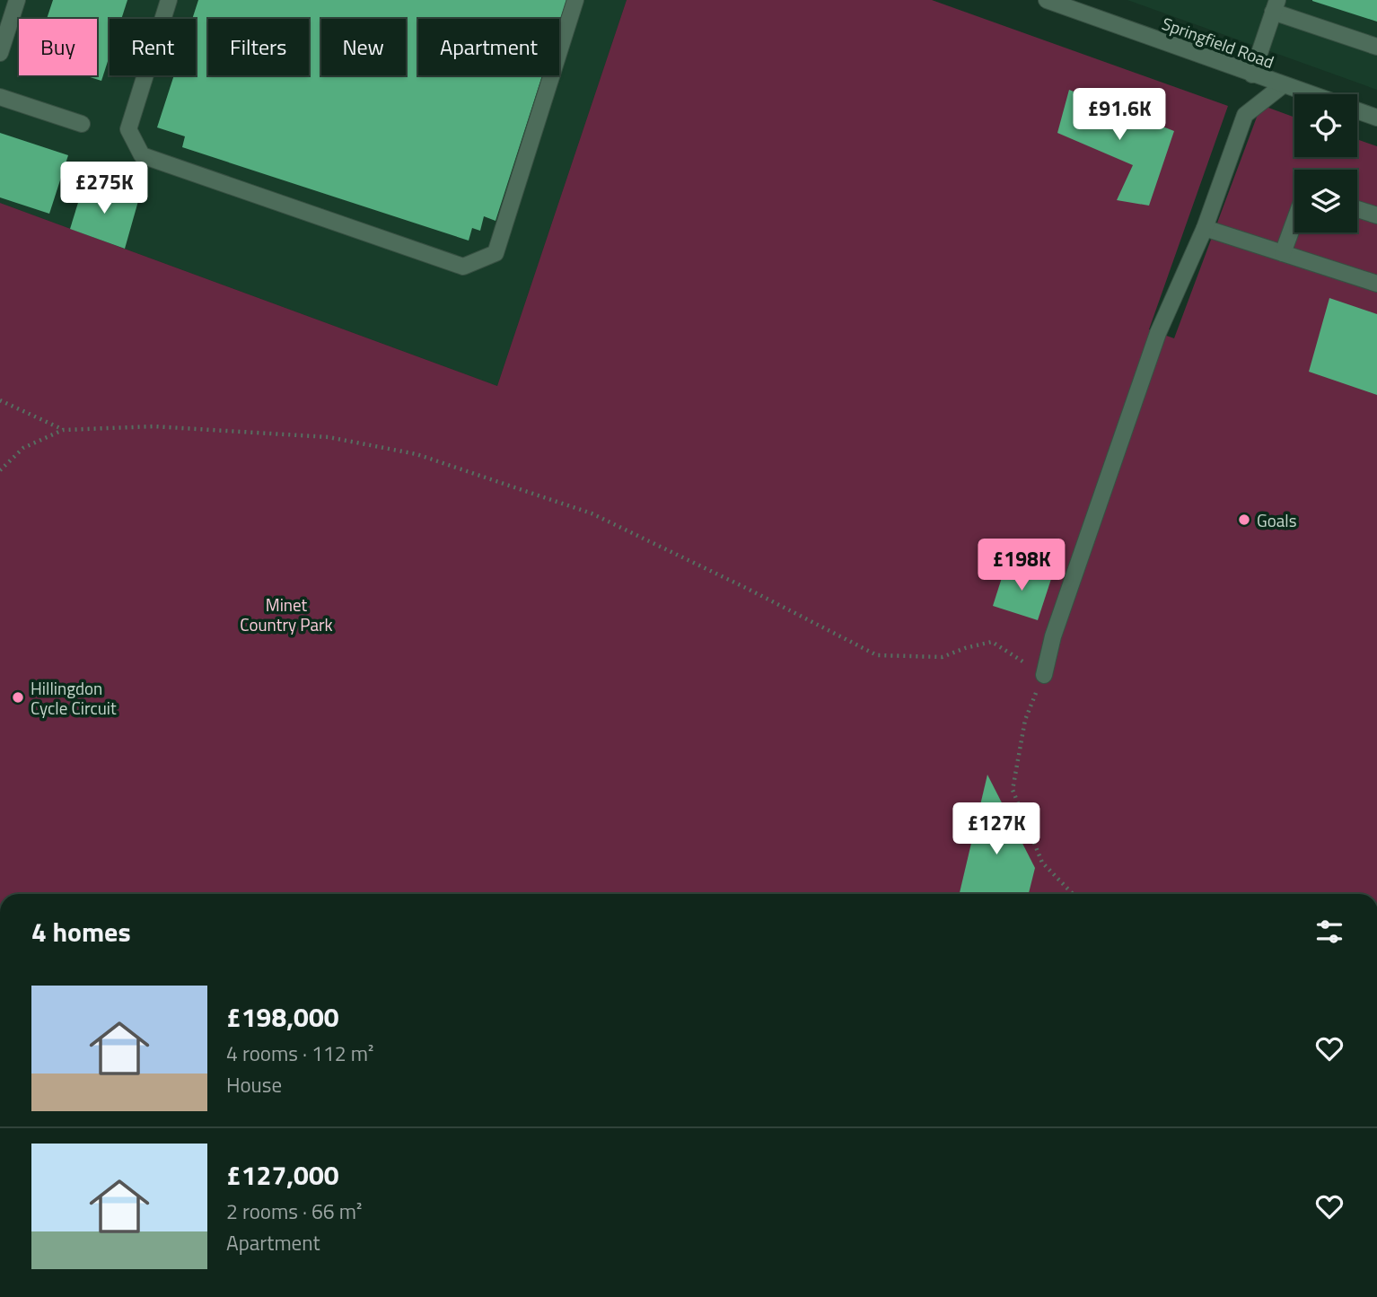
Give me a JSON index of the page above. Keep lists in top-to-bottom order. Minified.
{"streets":{"street":["Springfield Road"]},"parks":["Minet Country Park"],"places":["Goals","Hillingdon Cycle Circuit"],"page":{"chip":["Buy","Rent","Filters","New","Apartment"],"price":["£91.6K","£275K","£198K","£127K"],"heading":"4 homes","list":[{"name":"£198,000","note":"4 rooms · 112 m² · House"},{"name":"£127,000","note":"2 rooms · 66 m² · Apartment"}]}}
